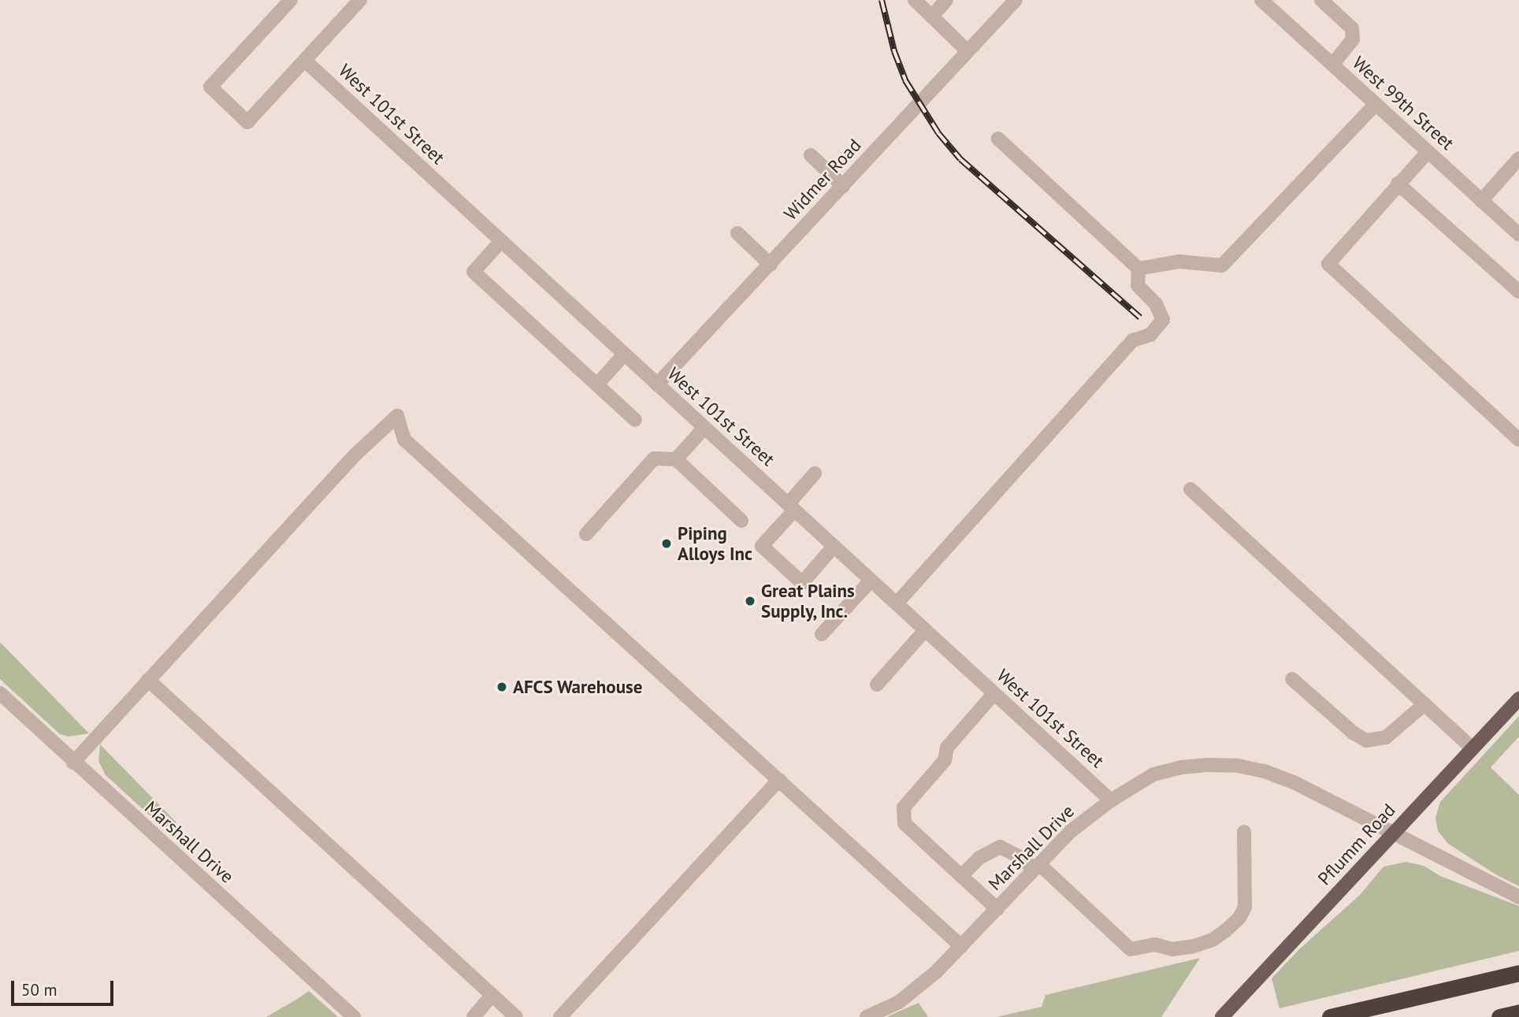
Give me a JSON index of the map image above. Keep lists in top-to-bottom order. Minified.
{"streets":{"main road":["Pflumm Road"],"street":["West 99th Street","West 101st Street","Widmer Road","Marshall Drive"]},"crossings":[["West 101st Street","Widmer Road"],["West 101st Street","Marshall Drive"],["Marshall Drive","Pflumm Road"]],"places":["Piping Alloys Inc","Great Plains Supply, Inc.","AFCS Warehouse"],"scale_bar":"50 m"}
